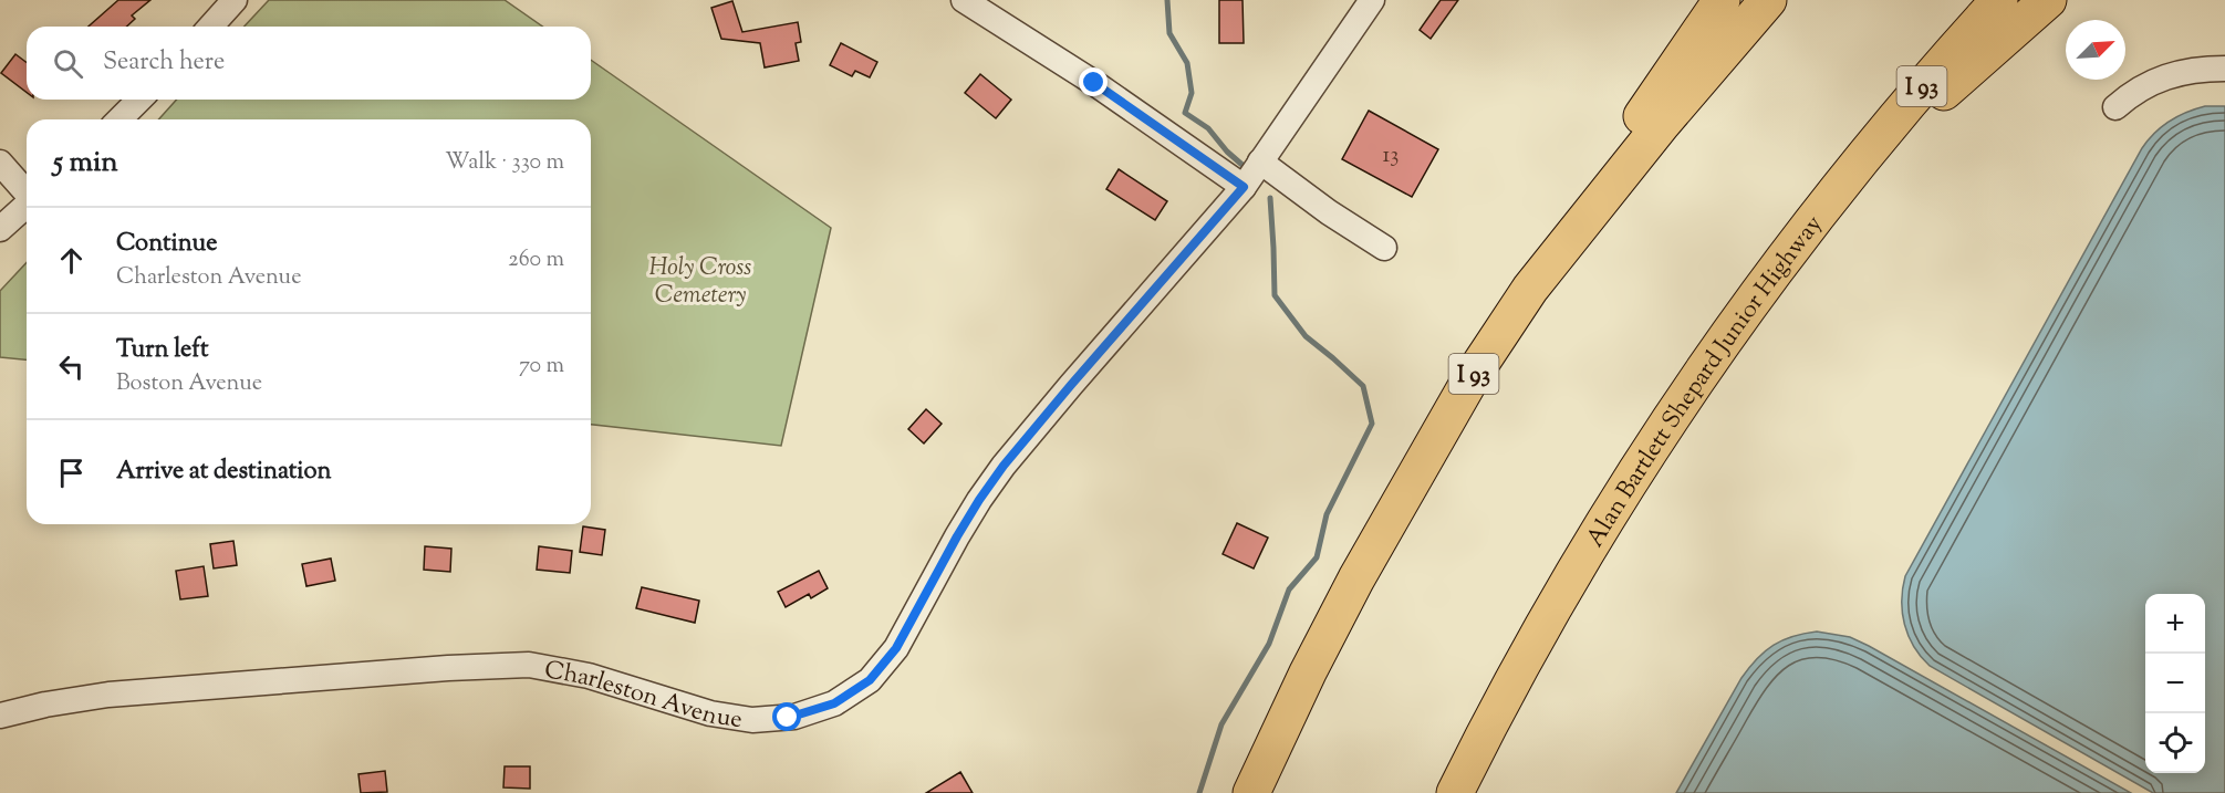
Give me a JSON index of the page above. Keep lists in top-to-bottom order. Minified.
{"streets":{"highway":["I 93","Alan Bartlett Shepard Junior Highway"],"street":["Charleston Avenue"]},"parks":["Holy Cross Cemetery"],"house_numbers":["13"],"north":"top right","page":{"search":"Search here","heading":["5 min","Walk · 330 m"],"list":[["Continue","Charleston Avenue","260 m"],["Turn left","Boston Avenue","70 m"],"Arrive at destination"],"map_buttons":["+","−"]}}
